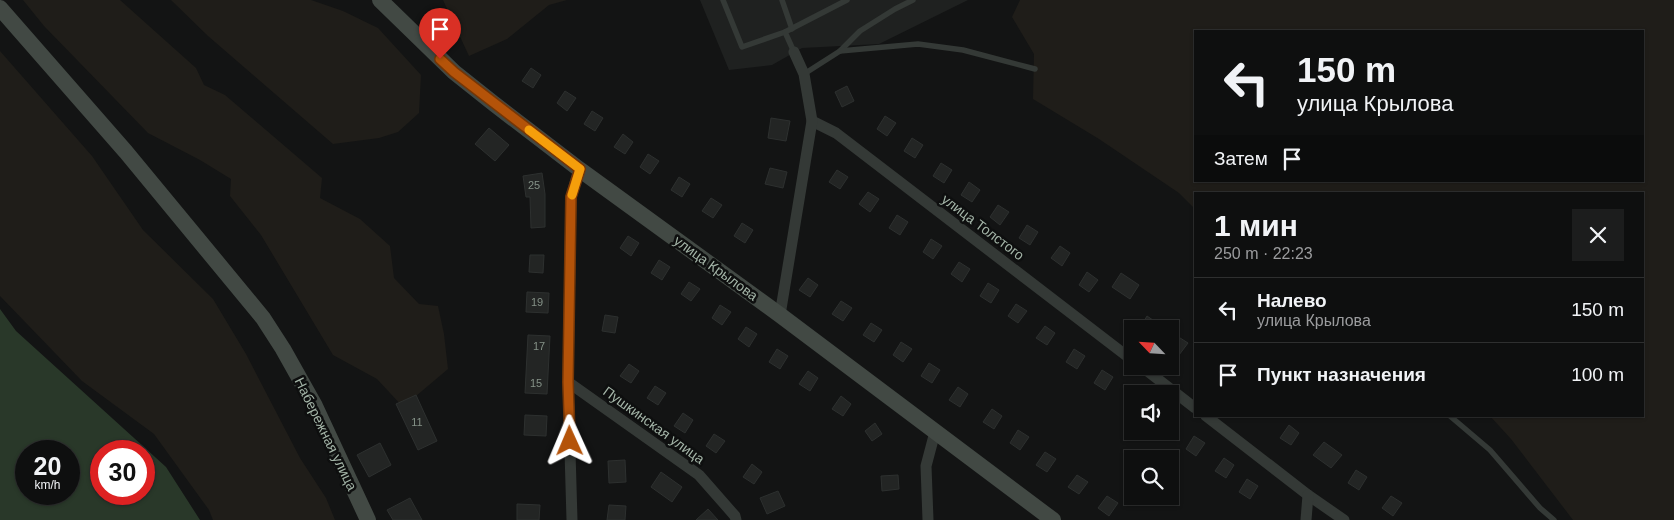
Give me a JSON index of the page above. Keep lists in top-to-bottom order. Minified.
{"streets":{"main road":["улица Крылова","Набережная улица"],"street":["улица Толстого","Пушкинская улица"]},"house_numbers":["25","19","17","15","11"],"north":"top left","page":{"turn":["150 m","улица Крылова"],"then":"Затем","heading":["1 мин","250 m · 22:23"],"list":[{"name":"Налево","note":"улица Крылова","value":"150 m"},{"name":"Пункт назначения","value":"100 m"}],"speed":"20 km/h","limit":"30"}}
